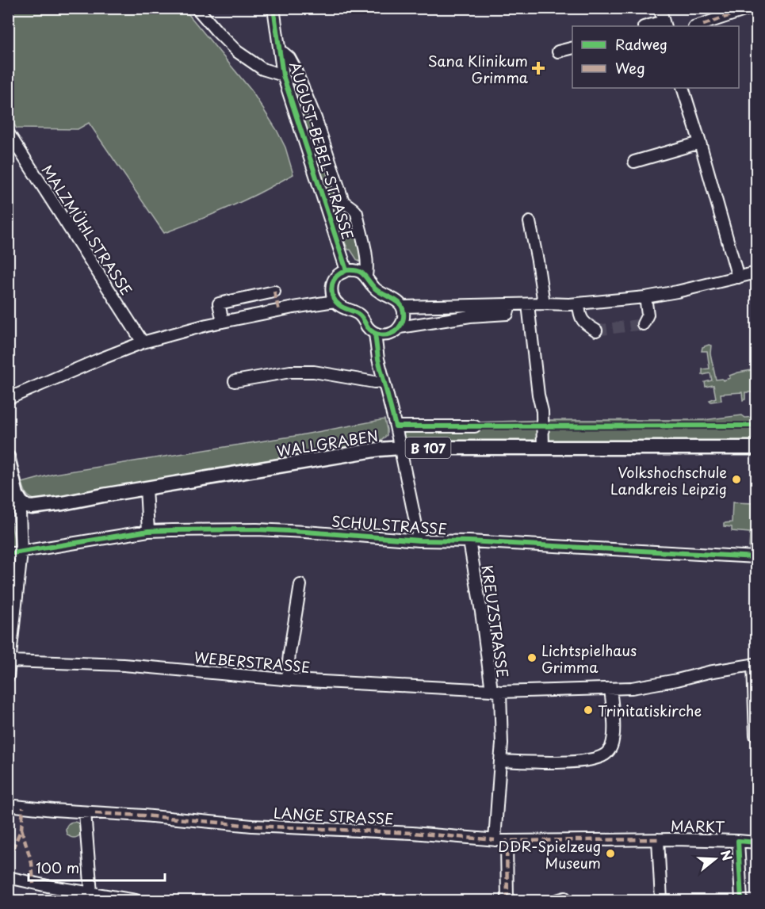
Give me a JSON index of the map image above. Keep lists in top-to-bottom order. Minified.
{"streets":{"main road":["WALLGRABEN","B 107"],"street":["AUGUST-BEBEL-STRASSE","MALZMÜHLSTRASSE","SCHULSTRASSE","KREUZSTRASSE","WEBERSTRASSE","LANGE STRASSE","MARKT"]},"crossings":[["SCHULSTRASSE","KREUZSTRASSE"],["KREUZSTRASSE","WEBERSTRASSE"],["KREUZSTRASSE","LANGE STRASSE"],["LANGE STRASSE","MARKT"]],"places":{"health":["Sana Klinikum Grimma"],"other":["Volkshochschule Landkreis Leipzig","Lichtspielhaus Grimma","Trinitatiskirche","DDR-Spielzeug Museum"]},"legend":["Radweg","Weg"],"scale_bar":"100 m","north":"right"}
